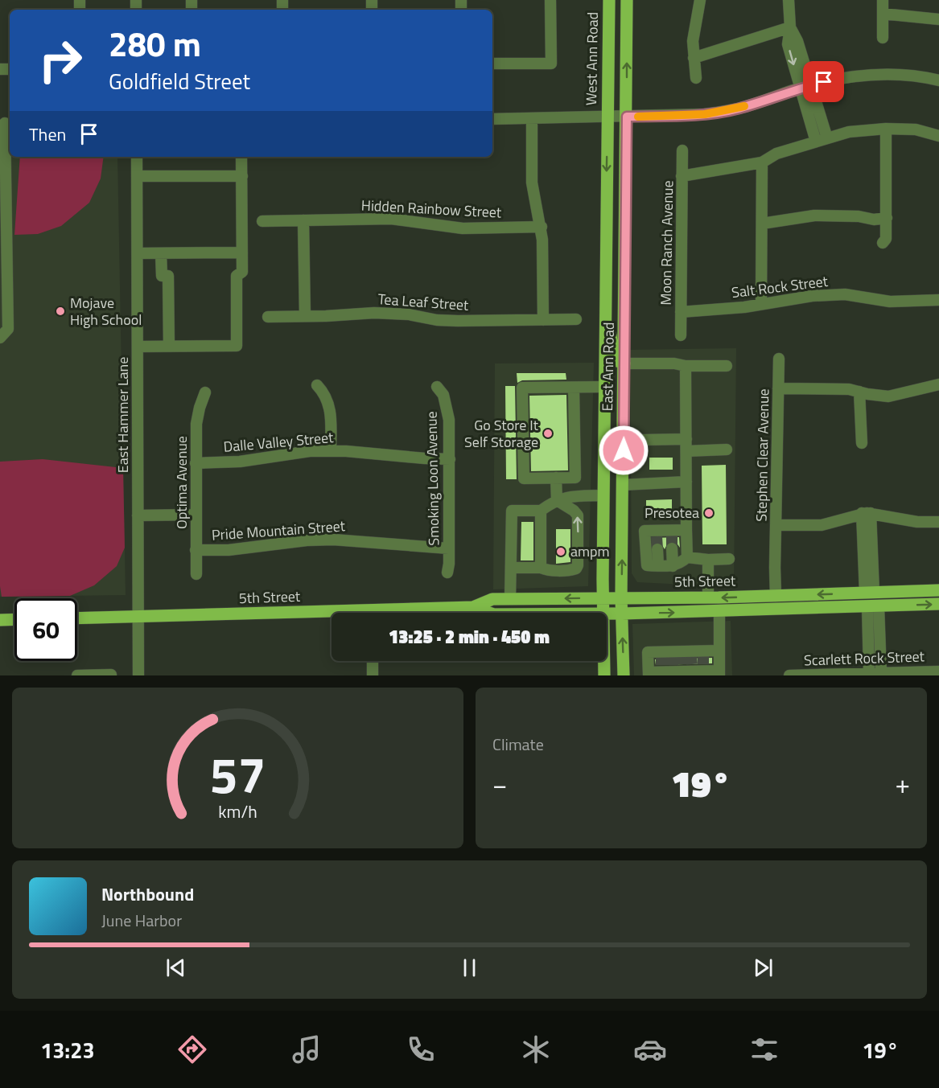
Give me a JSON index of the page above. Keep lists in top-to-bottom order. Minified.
{"streets":{"main road":["West Ann Road","East Ann Road","5th Street"],"street":["Hidden Rainbow Street","Moon Ranch Avenue","Salt Rock Street","Tea Leaf Street","East Hammer Lane","Dalle Valley Street","Stephen Clear Avenue","Smoking Loon Avenue","Optima Avenue","Pride Mountain Street","Scarlett Rock Street"]},"crossings":[["West Ann Road","East Ann Road"],["Moon Ranch Avenue","Salt Rock Street"],["East Ann Road","5th Street"],["East Hammer Lane","5th Street"],["Dalle Valley Street","Smoking Loon Avenue"],["Dalle Valley Street","Optima Avenue"],["Stephen Clear Avenue","5th Street"],["Smoking Loon Avenue","Pride Mountain Street"],["Optima Avenue","Pride Mountain Street"]],"places":["Mojave High School","Go Store It Self Storage","Presotea","ampm"],"page":{"turn":["280 m","Goldfield Street"],"then":"Then","limit":"60","trip":"13:25 · 2 min · 450 m","tile":"Climate","heat":["−","19°","+"],"song":["Northbound","June Harbor"],"tabs":["13:23","19°"],"gauge":["57","km/h"]}}
